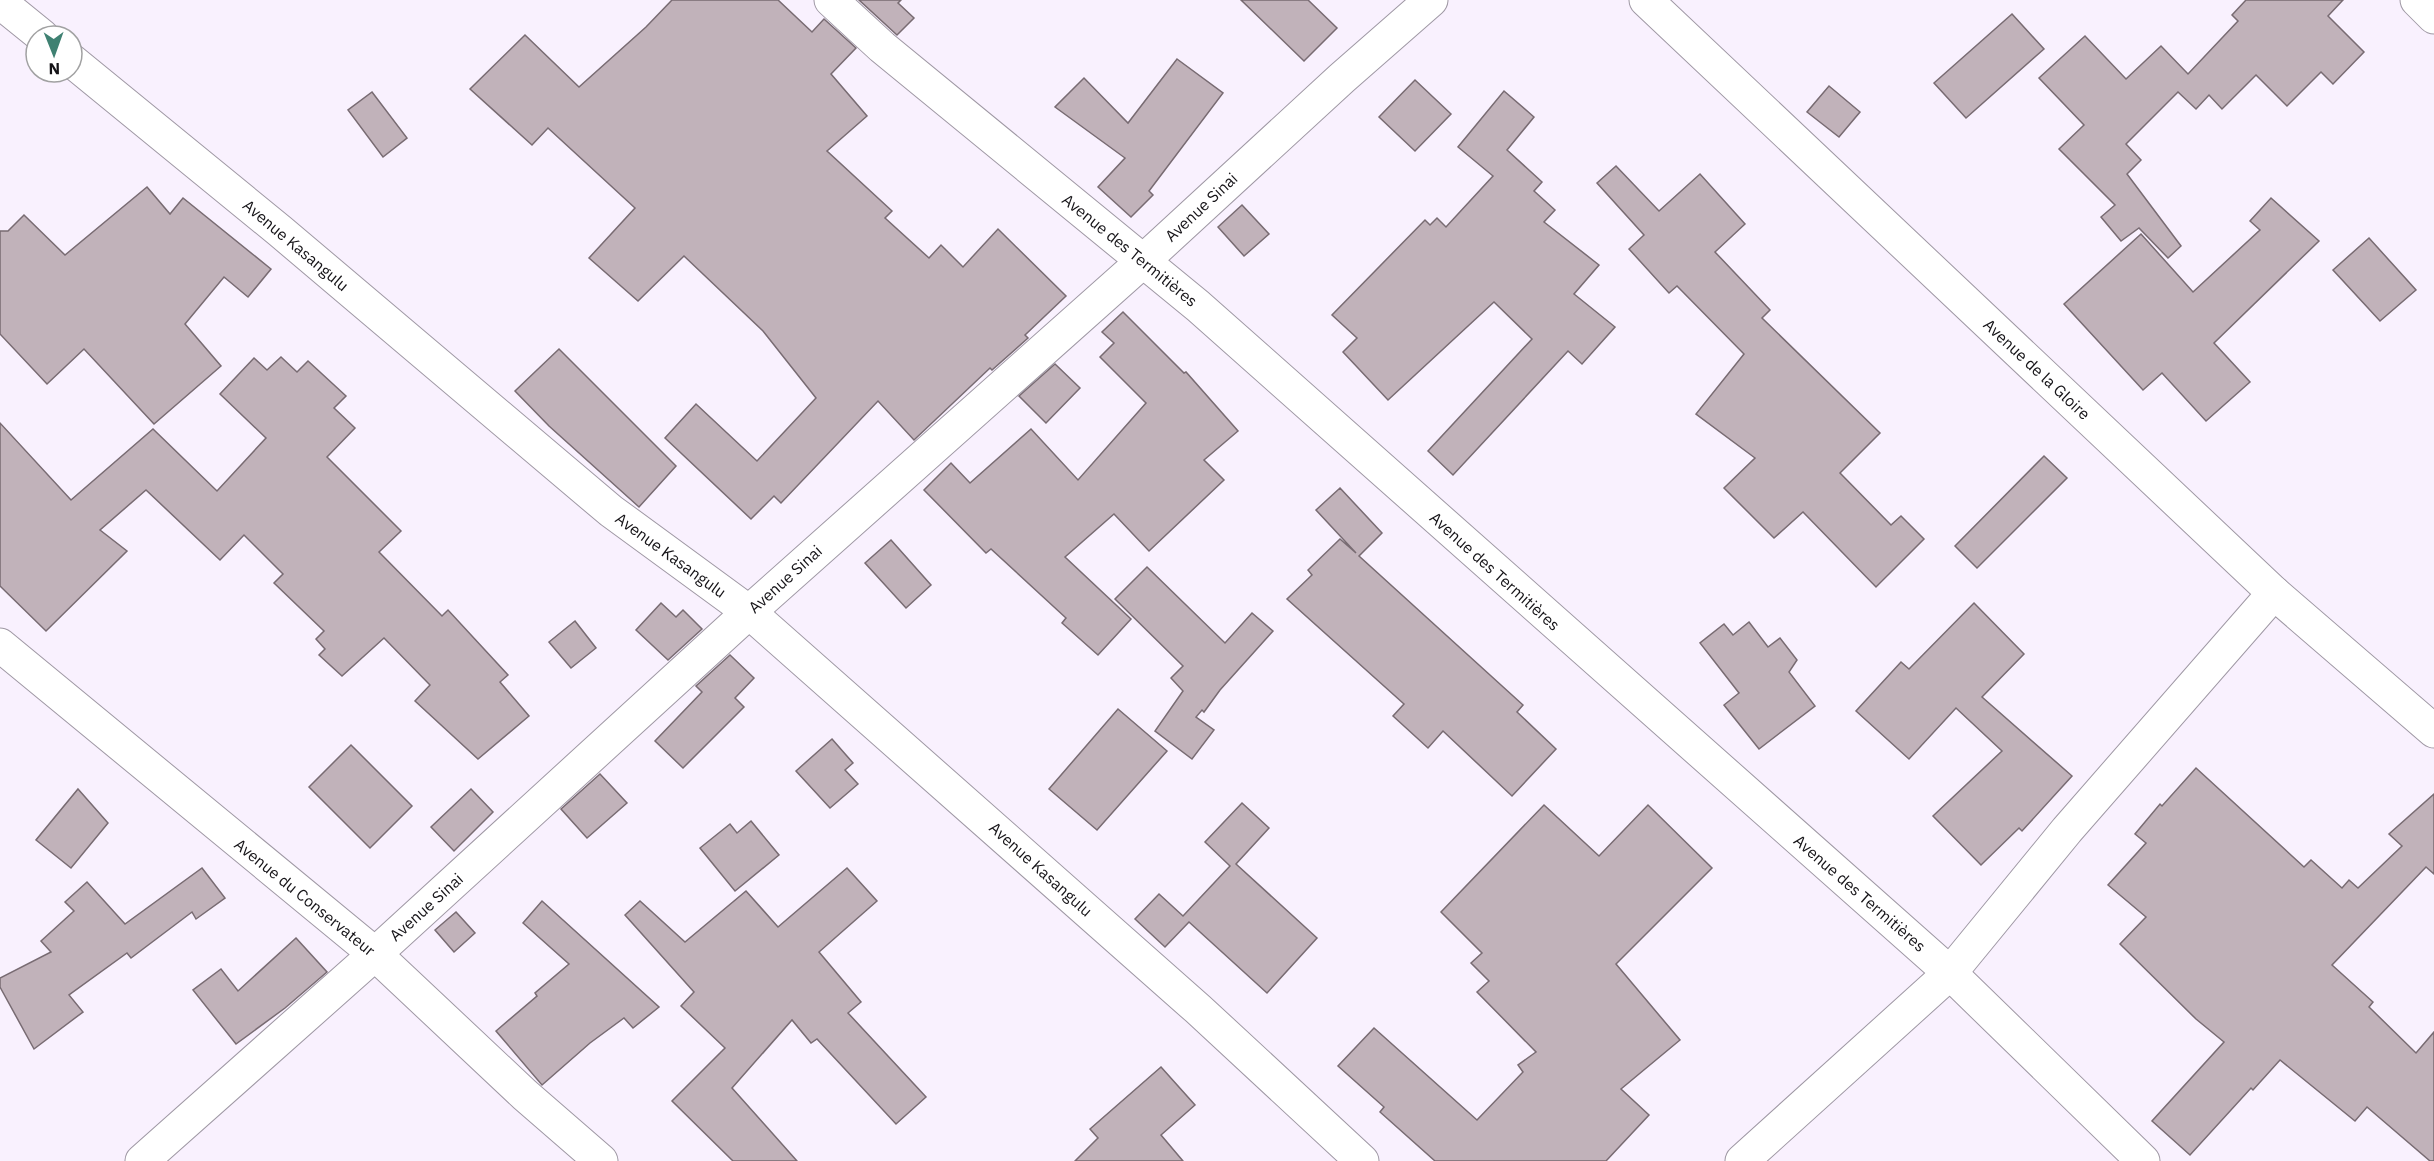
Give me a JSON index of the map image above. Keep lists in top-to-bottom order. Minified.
{"streets":{"street":["Avenue Sinai","Avenue Kasangulu","Avenue des Termitières","Avenue de la Gloire","Avenue du Conservateur"]},"crossings":[["Avenue Sinai","Avenue Kasangulu"],["Avenue Sinai","Avenue des Termitières"],["Avenue Sinai","Avenue du Conservateur"]],"north":"bottom"}
